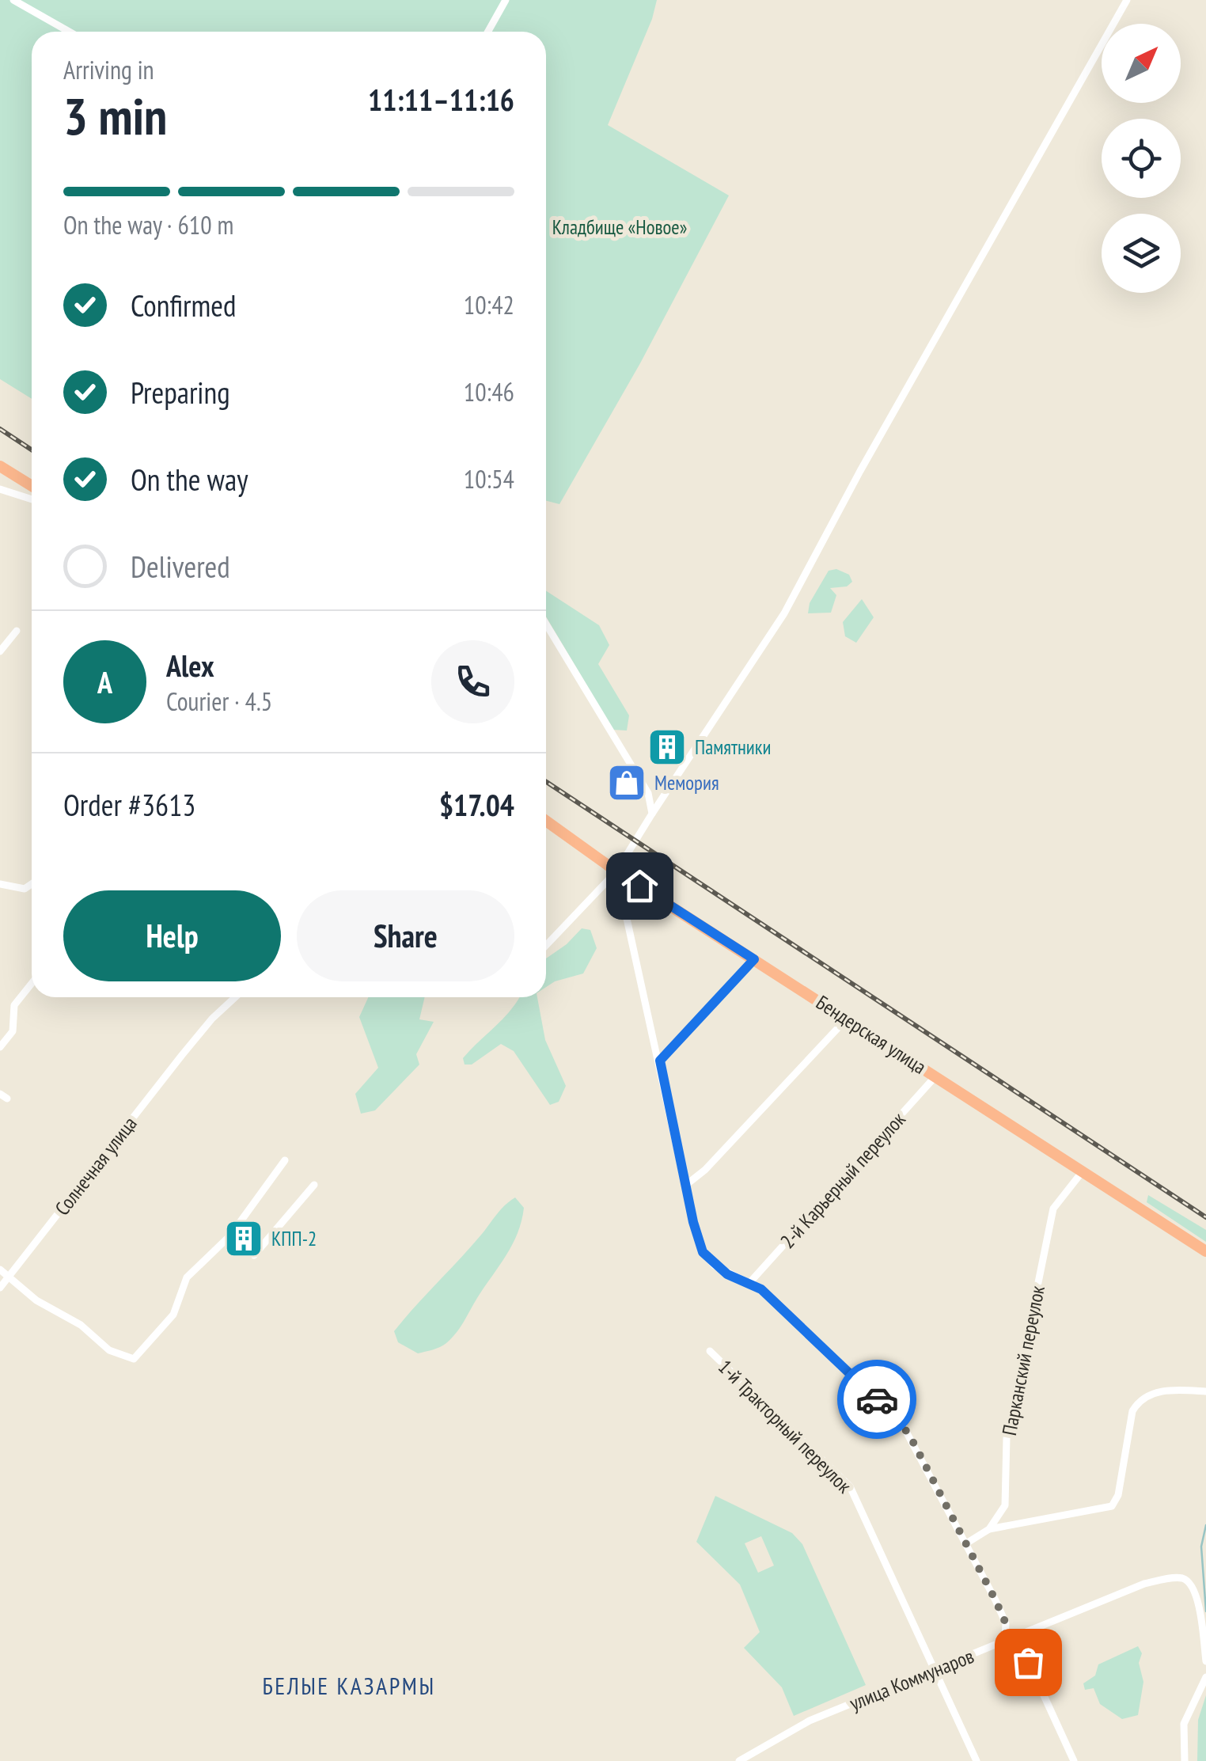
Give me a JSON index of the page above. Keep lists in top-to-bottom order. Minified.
{"streets":{"main road":["Бендерская улица"],"street":["Солнечная улица","2-й Карьерный переулок","Парканский переулок","1-й Тракторный переулок","улица Коммунаров"]},"crossings":[["Бендерская улица","2-й Карьерный переулок"],["Бендерская улица","Парканский переулок"],["1-й Тракторный переулок","улица Коммунаров"]],"districts":["БЕЛЫЕ КАЗАРМЫ"],"parks":["Кладбище «Новое»"],"places":{"building":["Памятники","КПП-2"],"shop":["Мемория"]},"north":"top right","page":{"heading":["3 min","Arriving in","11:11–11:16"],"panel":["Alex","Courier · 4.5","Order #3613","$17.04"],"bar":"On the way · 610 m","list":[["Confirmed","10:42"],["Preparing","10:46"],["On the way","10:54"],"Delivered"],"round":"A","buttons":["Help","Share"]}}
